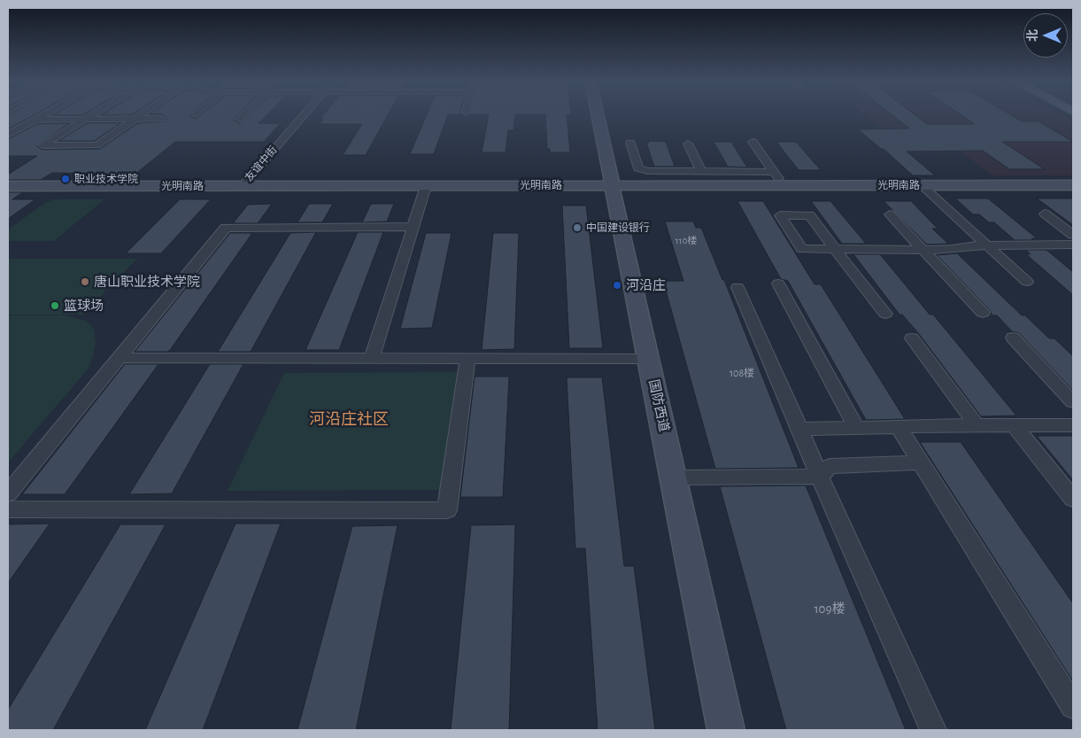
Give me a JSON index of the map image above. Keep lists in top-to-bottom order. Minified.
{"streets":{"main road":["光明南路","国防西道"],"street":["友谊中街"]},"crossings":[["友谊中街","光明南路"],["光明南路","国防西道"]],"districts":["河沿庄社区"],"places":["职业技术学院","中国建设银行","唐山职业技术学院","河沿庄","篮球场"],"house_numbers":["110楼","108楼","109楼"],"north":"left"}
